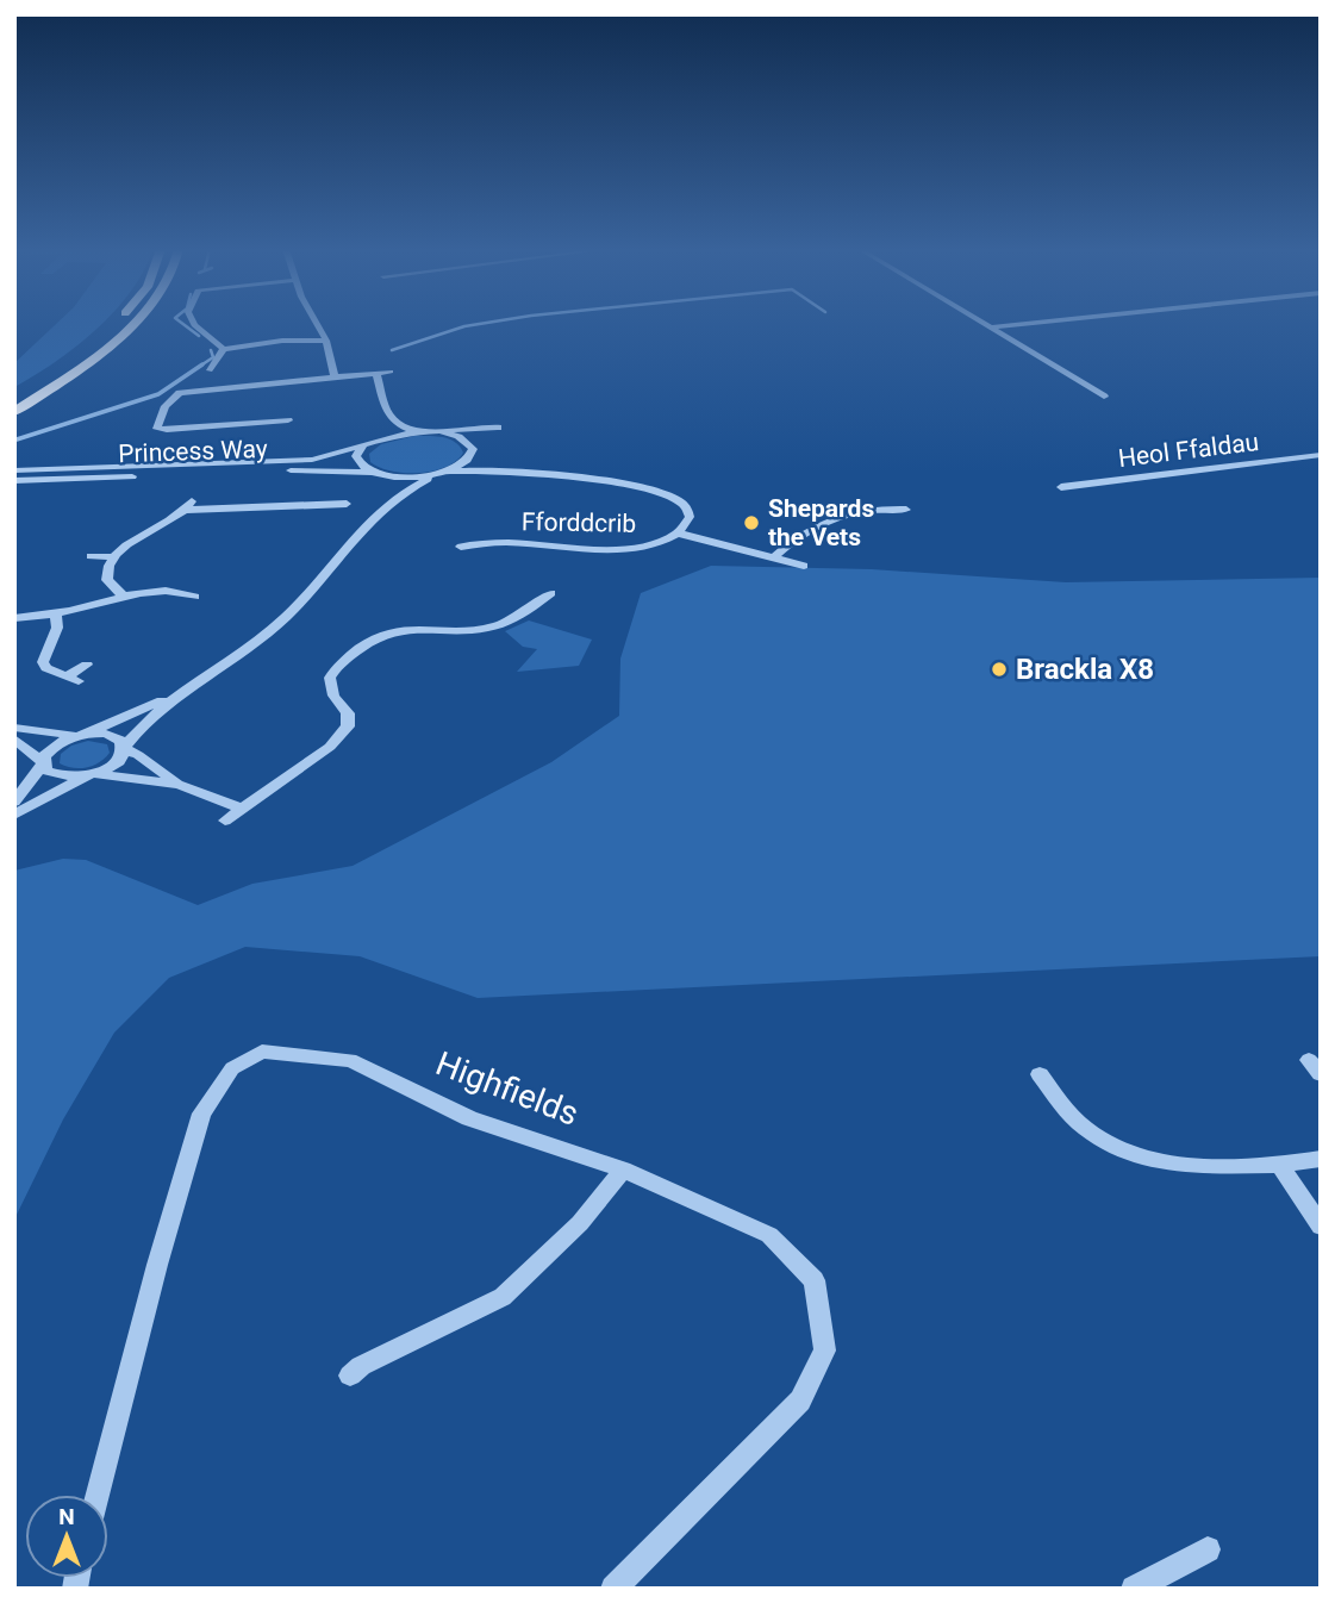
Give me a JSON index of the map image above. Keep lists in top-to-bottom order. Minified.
{"streets":{"street":["Heol Ffaldau","Princess Way","Fforddcrib","Highfields"]},"crossings":[["Princess Way","Fforddcrib"]],"places":["Shepards the Vets","Brackla X8"],"north":"top"}
